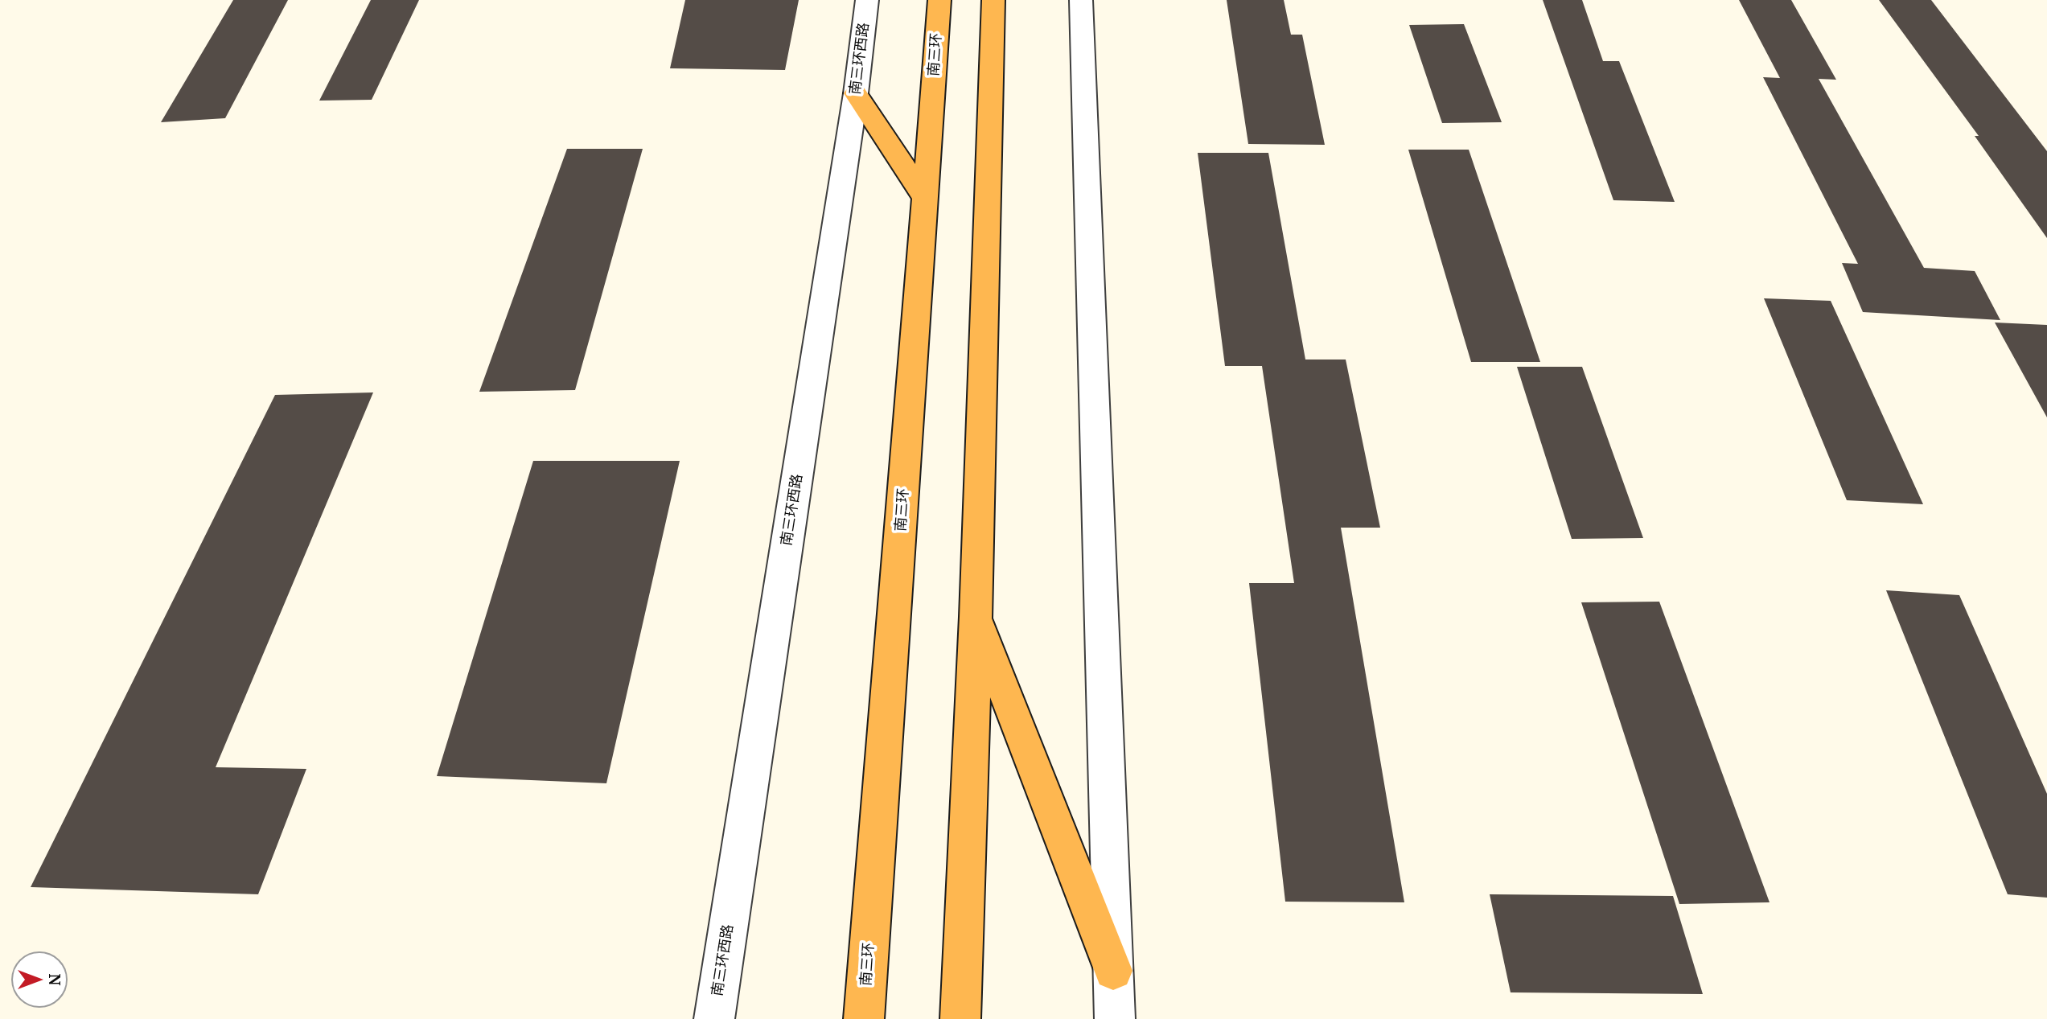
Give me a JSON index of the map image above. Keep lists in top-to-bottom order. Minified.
{"streets":{"highway":["南三环"],"street":["南三环西路"]},"north":"right"}
